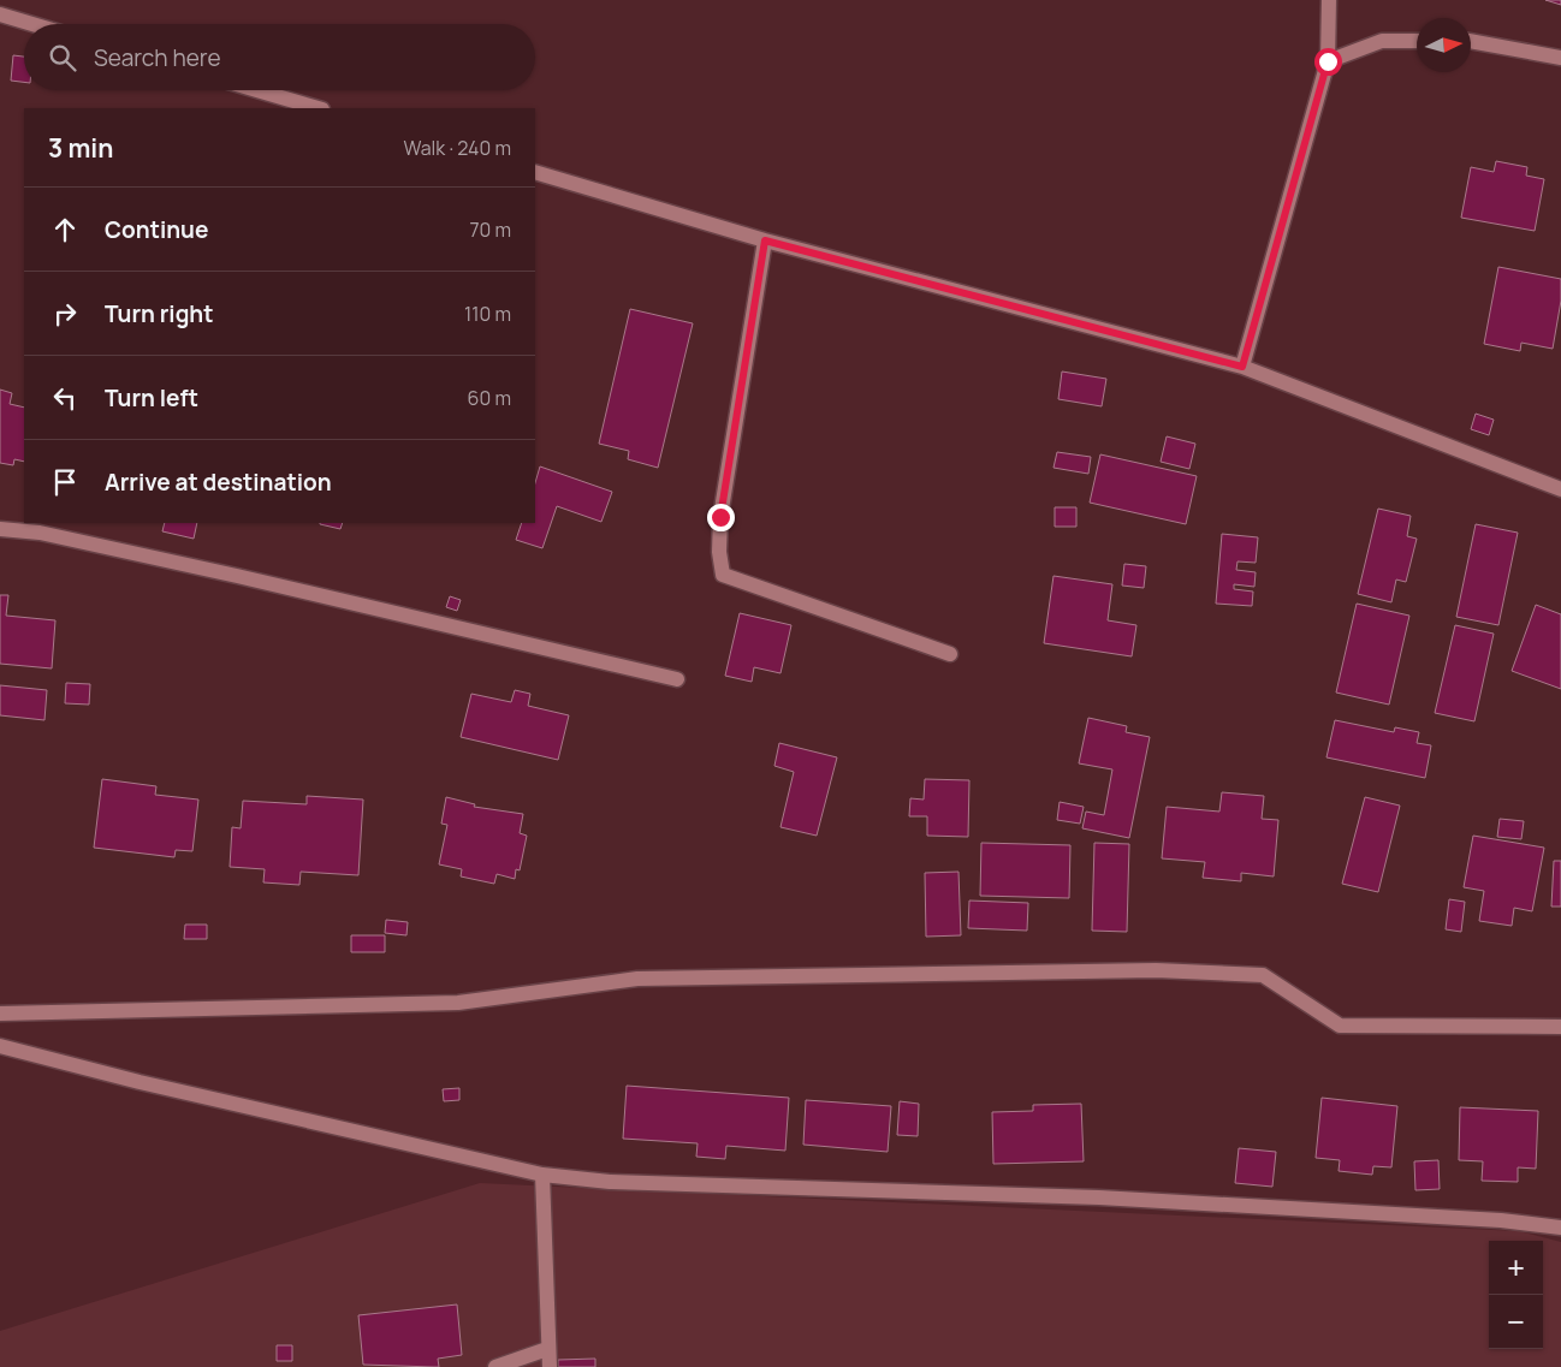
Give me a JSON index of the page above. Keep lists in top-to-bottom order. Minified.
{"north":"right","page":{"search":"Search here","heading":["3 min","Walk · 240 m"],"list":[["Continue","70 m"],["Turn right","110 m"],["Turn left","60 m"],"Arrive at destination"],"map_buttons":["+","−"]}}
